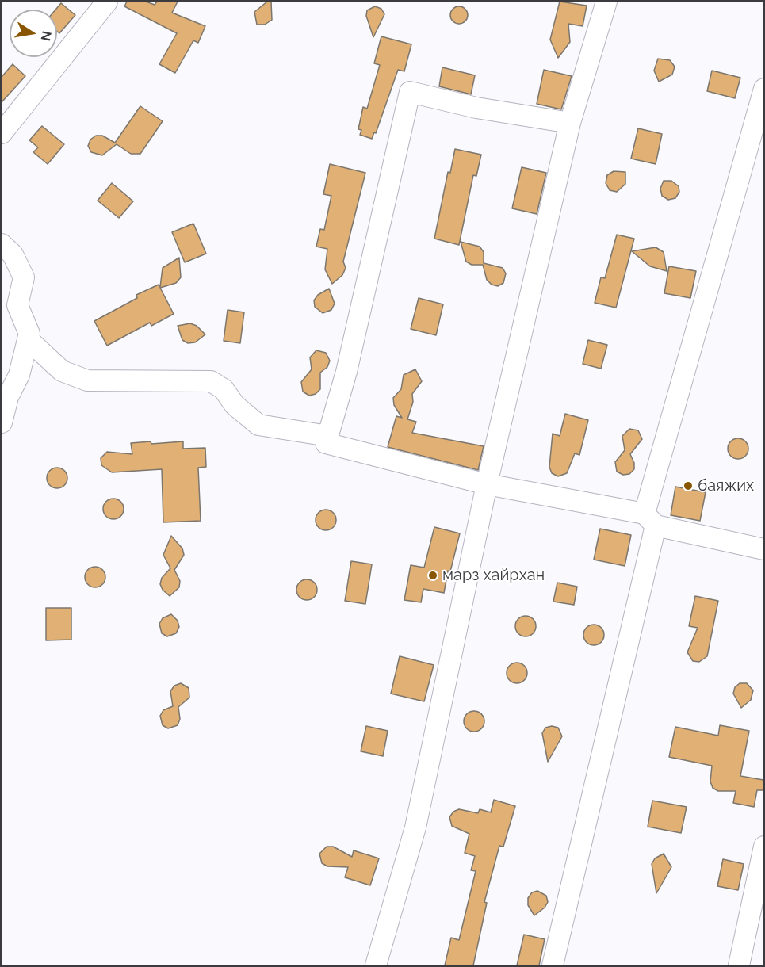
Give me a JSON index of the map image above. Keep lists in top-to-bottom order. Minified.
{"places":["баяжих","марз хайрхан"],"north":"right"}
